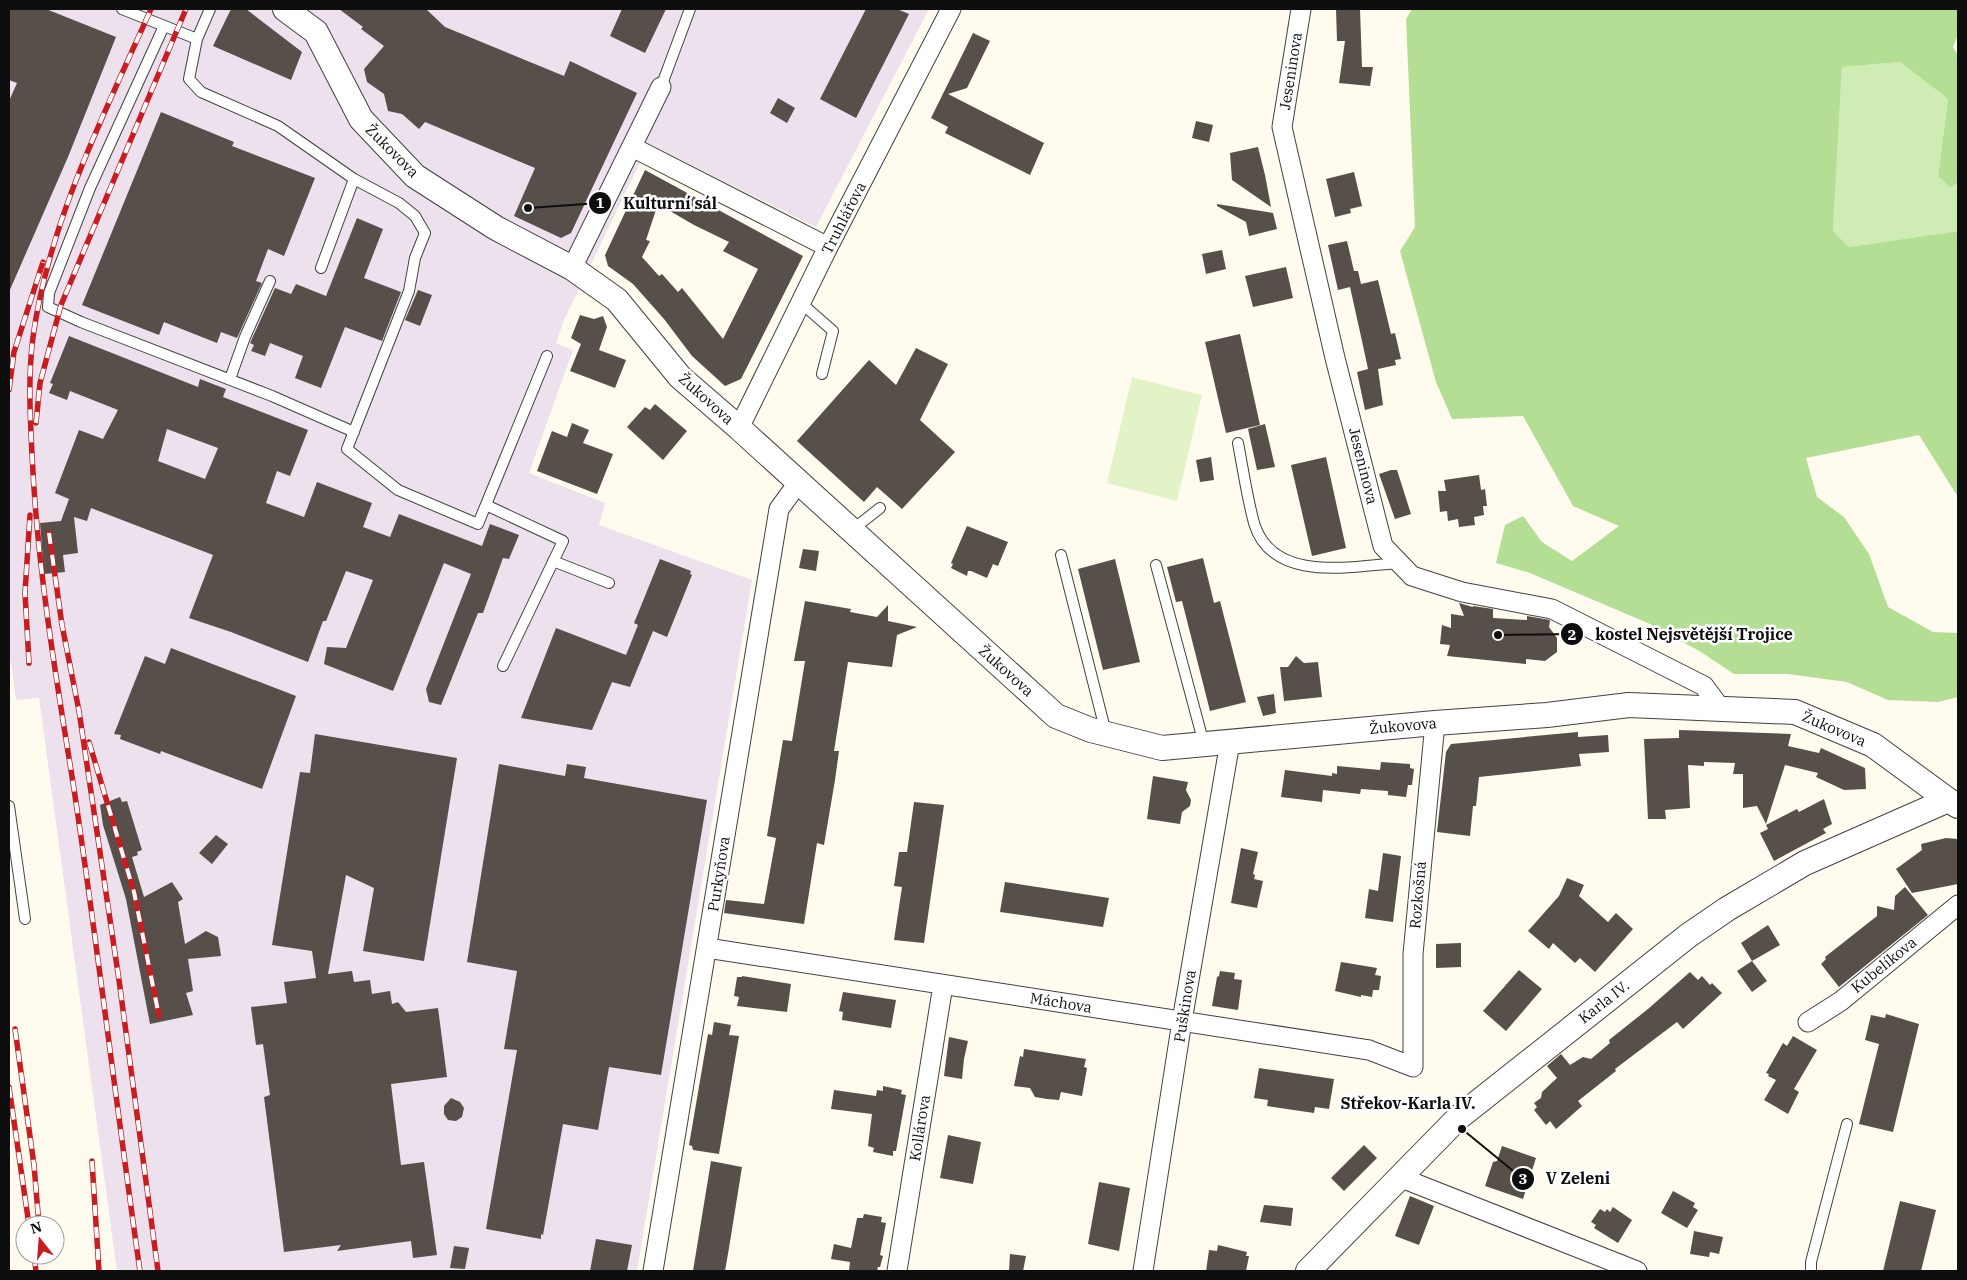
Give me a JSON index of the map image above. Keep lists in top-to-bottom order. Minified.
{"streets":{"street":["Jeseninova","Žukovova","Truhlářova","Purkyňova","Rozkošná","Kubelíkova","Karla IV.","Máchova","Puškinova","Kollárova"]},"crossings":[["Jeseninova","Žukovova"],["Žukovova","Truhlářova"],["Žukovova","Purkyňova"],["Žukovova","Rozkošná"],["Žukovova","Karla IV."],["Žukovova","Puškinova"],["Purkyňova","Máchova"],["Rozkošná","Máchova"],["Máchova","Puškinova"],["Máchova","Kollárova"]],"districts":["Střekov-Karla IV."],"places":["Kulturní sál","kostel Nejsvětější Trojice","V Zeleni"],"north":"top"}
